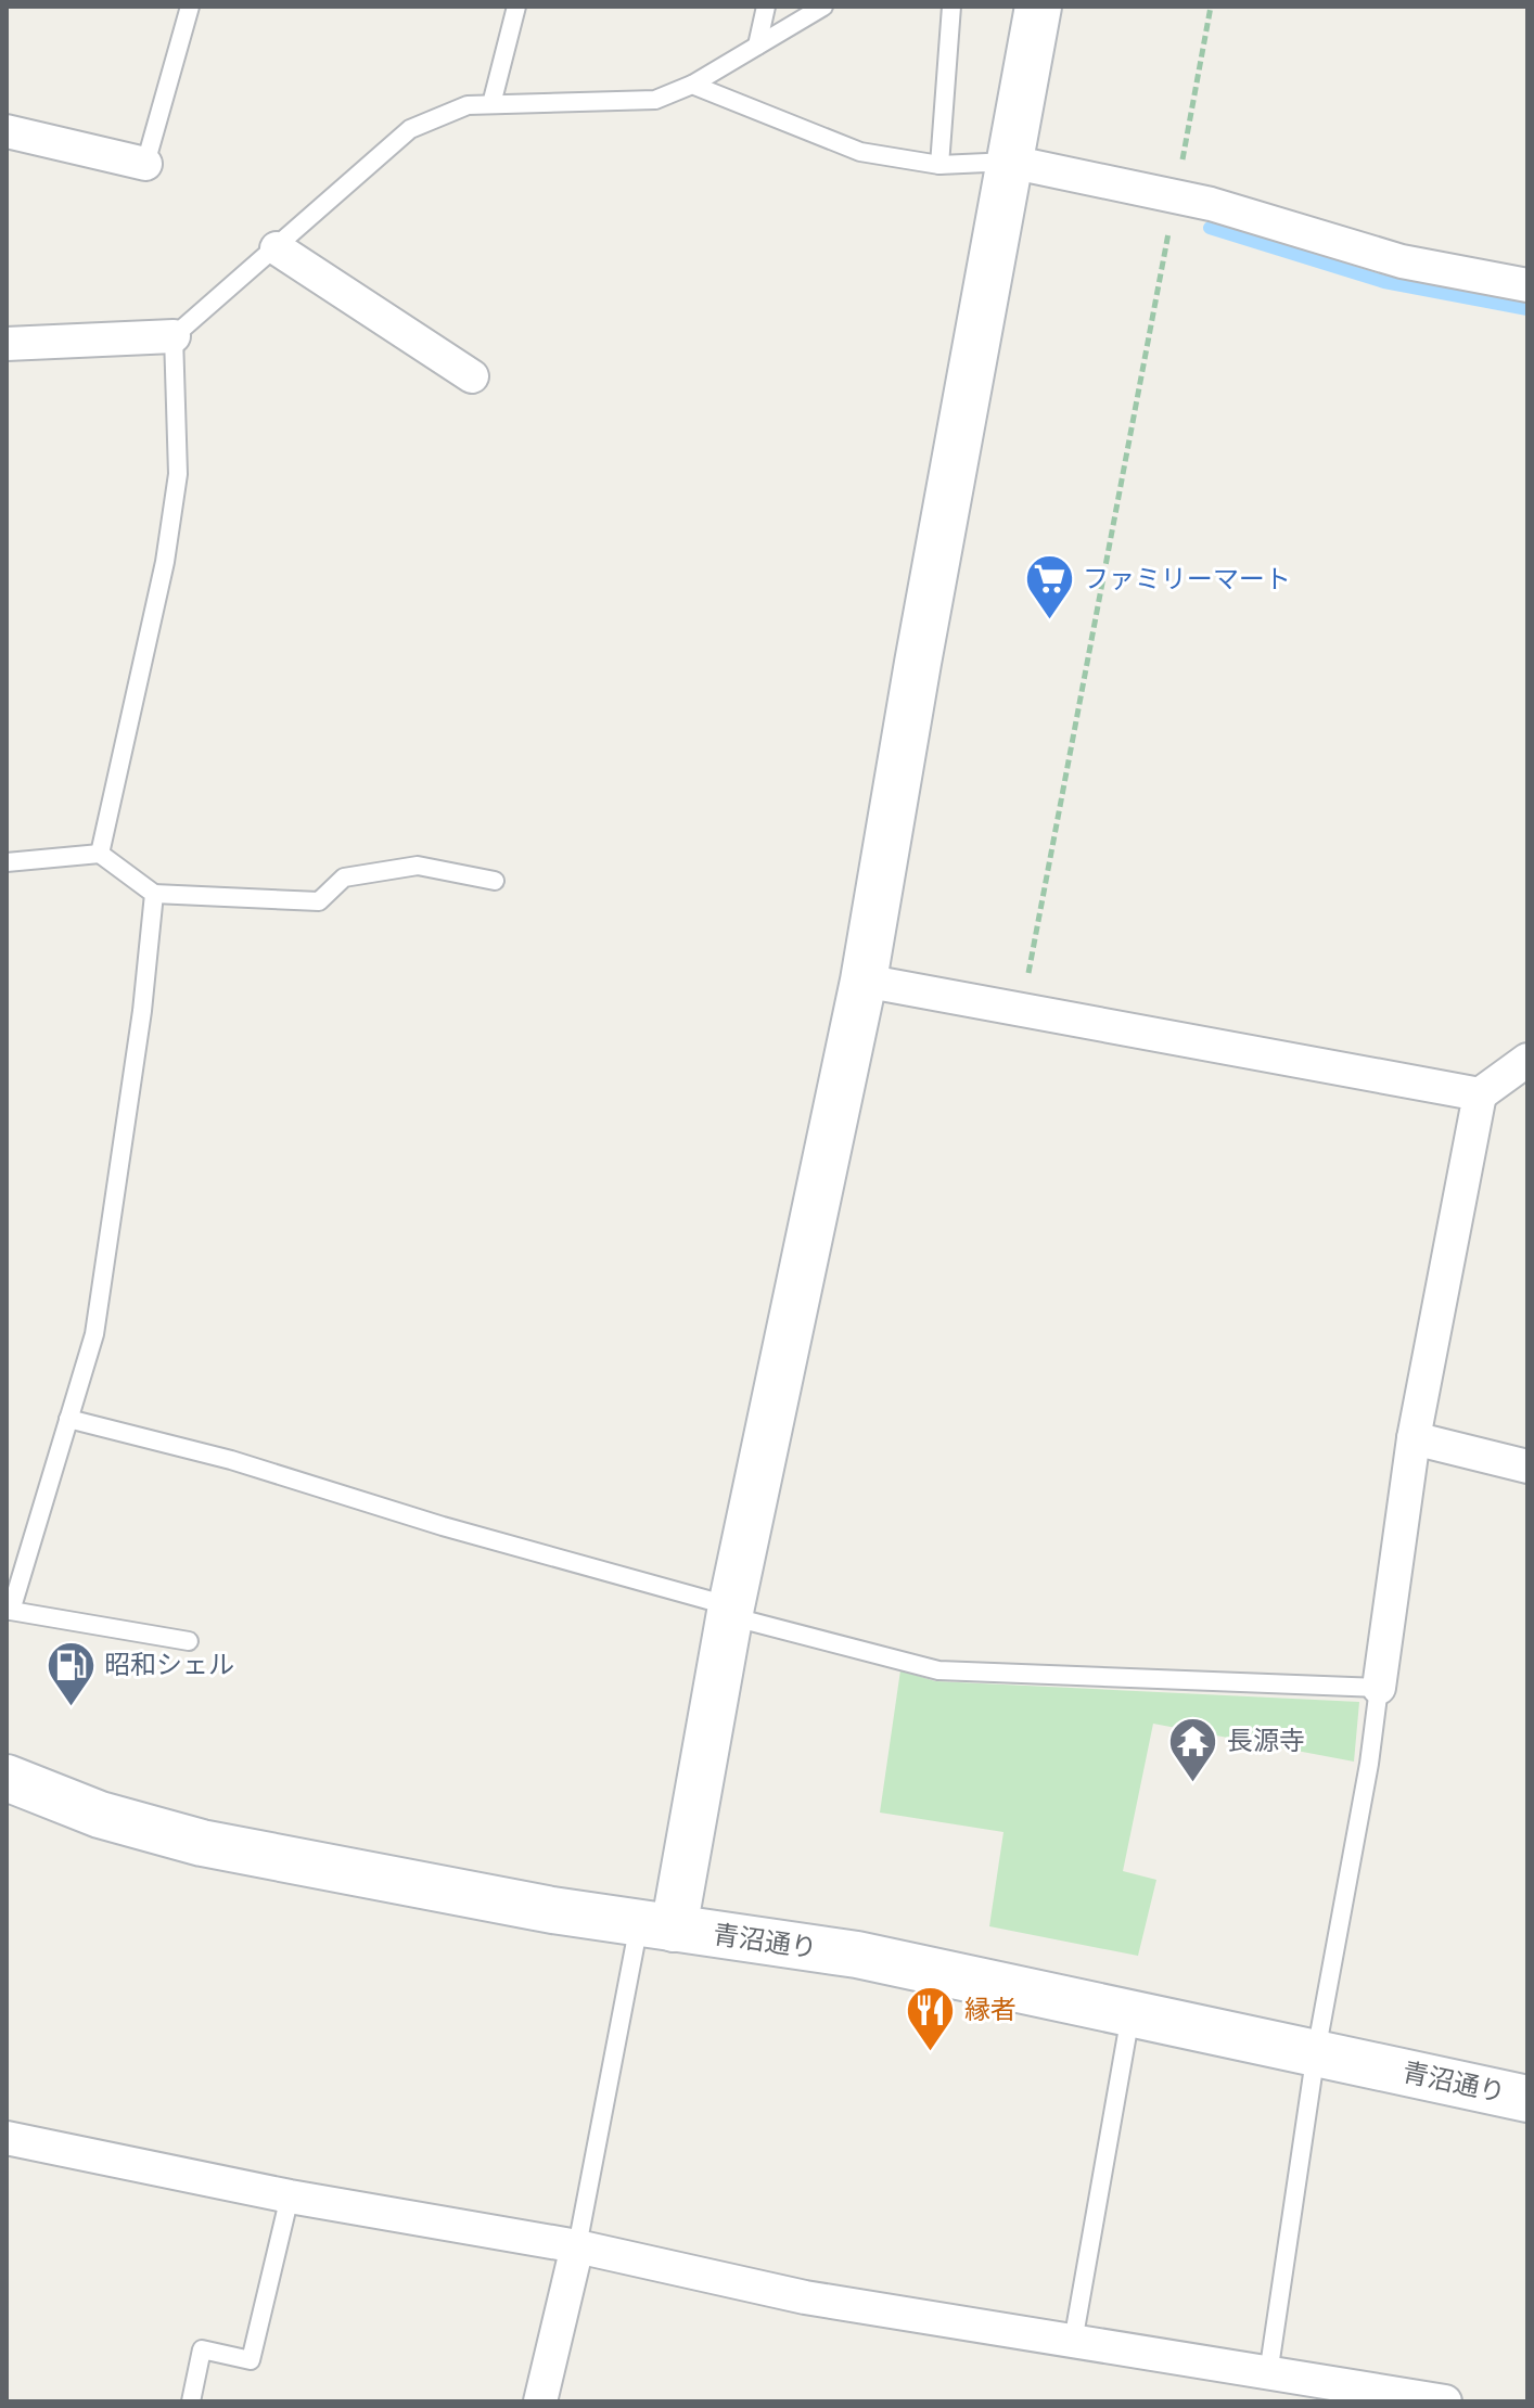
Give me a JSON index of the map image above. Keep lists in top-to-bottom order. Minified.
{"streets":{"street":["青沼通り"]},"places":{"supermarket":["ファミリーマート"],"fuel station":["昭和シェル"],"temple":["長源寺"],"restaurant":["縁者"]}}
